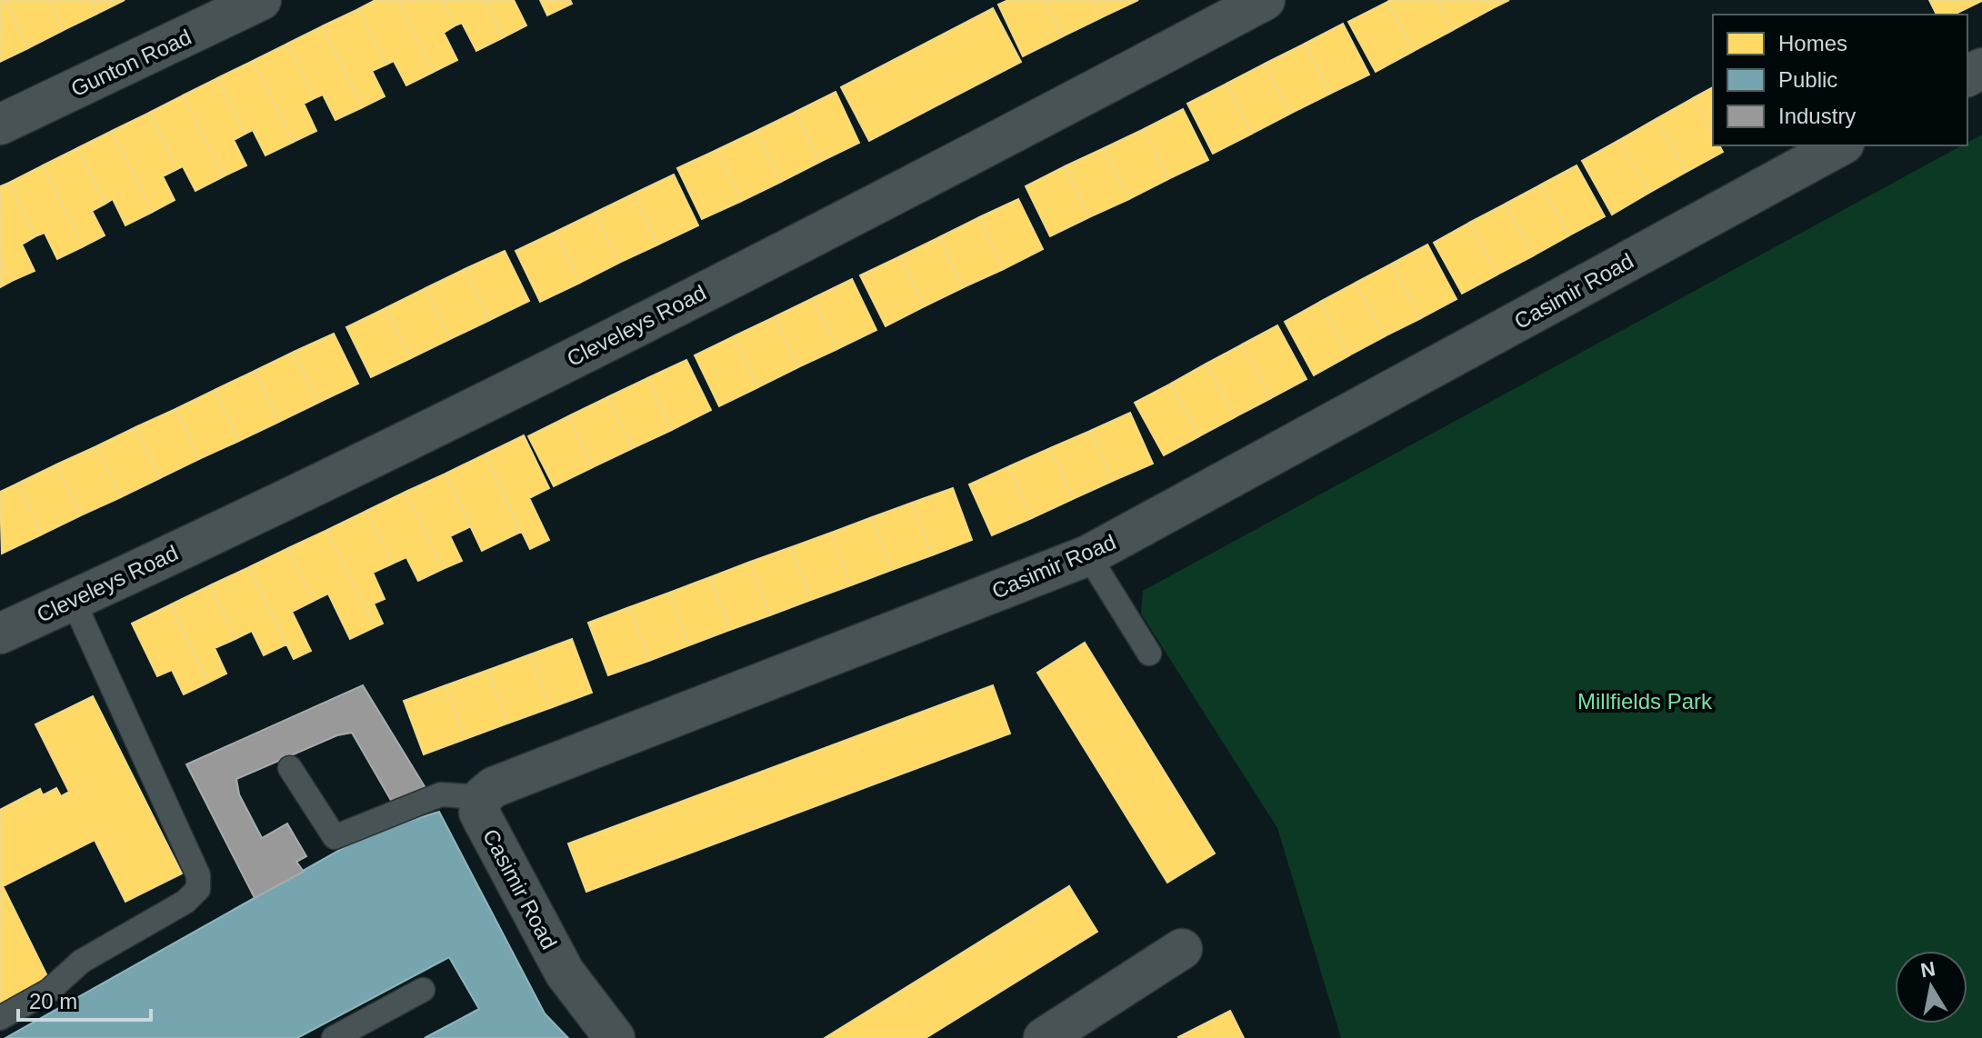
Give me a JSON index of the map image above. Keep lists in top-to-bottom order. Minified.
{"streets":{"street":["Gunton Road","Casimir Road","Cleveleys Road"]},"parks":["Millfields Park"],"legend":["Homes","Public","Industry"],"scale_bar":"20 m","north":"top"}
